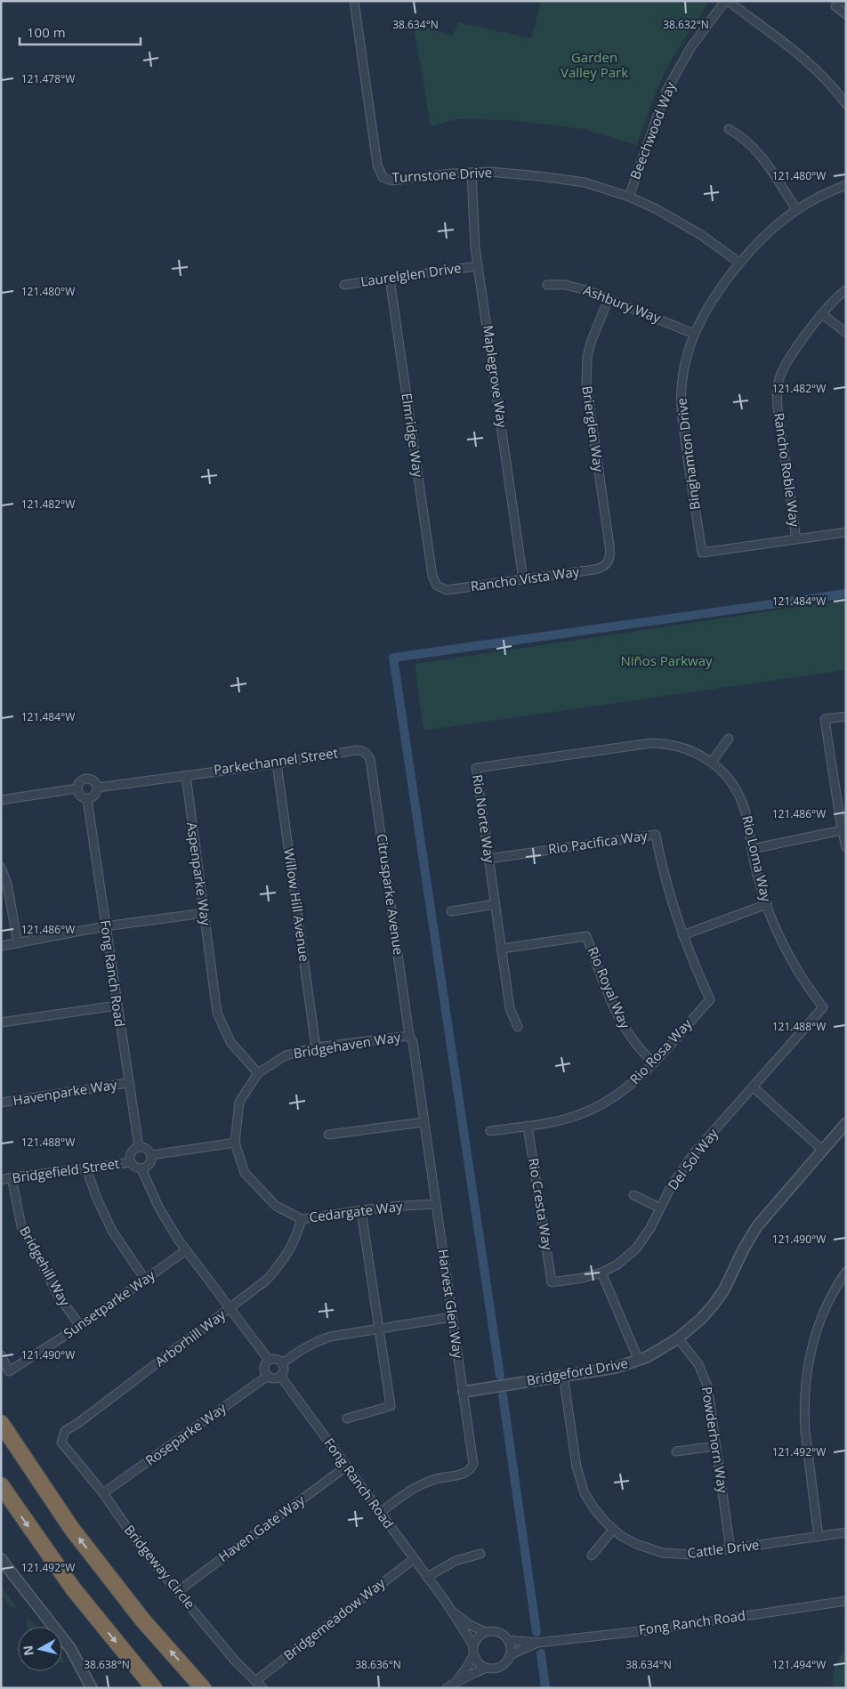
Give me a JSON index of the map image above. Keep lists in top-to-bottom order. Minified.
{"streets":{"street":["Beechwood Way","Turnstone Drive","Laurelglen Drive","Ashbury Way","Maplegrove Way","Brierglen Way","Elmridge Way","Binghamton Drive","Rancho Roble Way","Rancho Vista Way","Parkechannel Street","Rio Norte Way","Rio Pacifica Way","Rio Loma Way","Aspenparke Way","Citrusparke Avenue","Willow Hill Avenue","Fong Ranch Road","Rio Royal Way","Bridgehaven Way","Rio Rosa Way","Havenparke Way","Del Sol Way","Bridgefield Street","Rio Cresta Way","Cedargate Way","Bridgehill Way","Harvest Glen Way","Sunsetparke Way","Arborhill Way","Bridgeford Drive","Roseparke Way","Powderhorn Way","Haven Gate Way","Cattle Drive","Bridgeway Circle","Bridgemeadow Way"]},"crossings":[["Beechwood Way","Turnstone Drive"],["Turnstone Drive","Maplegrove Way"],["Turnstone Drive","Binghamton Drive"],["Laurelglen Drive","Maplegrove Way"],["Laurelglen Drive","Elmridge Way"],["Ashbury Way","Brierglen Way"],["Ashbury Way","Binghamton Drive"],["Maplegrove Way","Rancho Vista Way"],["Brierglen Way","Rancho Vista Way"],["Elmridge Way","Rancho Vista Way"],["Binghamton Drive","Rancho Roble Way"],["Parkechannel Street","Aspenparke Way"],["Parkechannel Street","Citrusparke Avenue"],["Parkechannel Street","Willow Hill Avenue"],["Rio Norte Way","Rio Pacifica Way"],["Rio Norte Way","Rio Loma Way"],["Rio Norte Way","Rio Royal Way"],["Rio Pacifica Way","Rio Rosa Way"],["Rio Loma Way","Del Sol Way"],["Aspenparke Way","Bridgehaven Way"],["Citrusparke Avenue","Bridgehaven Way"],["Citrusparke Avenue","Harvest Glen Way"],["Willow Hill Avenue","Bridgehaven Way"],["Fong Ranch Road","Havenparke Way"],["Fong Ranch Road","Bridgefield Street"],["Fong Ranch Road","Harvest Glen Way"],["Fong Ranch Road","Roseparke Way"],["Fong Ranch Road","Haven Gate Way"],["Fong Ranch Road","Bridgemeadow Way"],["Rio Royal Way","Rio Rosa Way"],["Bridgehaven Way","Cedargate Way"],["Bridgehaven Way","Harvest Glen Way"],["Rio Rosa Way","Rio Cresta Way"],["Del Sol Way","Rio Cresta Way"],["Bridgefield Street","Bridgehill Way"],["Cedargate Way","Harvest Glen Way"],["Cedargate Way","Arborhill Way"],["Bridgehill Way","Sunsetparke Way"],["Harvest Glen Way","Bridgeford Drive"],["Arborhill Way","Bridgeway Circle"],["Bridgeford Drive","Powderhorn Way"],["Bridgeford Drive","Cattle Drive"],["Roseparke Way","Bridgeway Circle"],["Powderhorn Way","Cattle Drive"],["Haven Gate Way","Bridgeway Circle"],["Bridgeway Circle","Bridgemeadow Way"]],"parks":["Garden Valley Park","Niños Parkway"],"scale_bar":"100 m","north":"left","coordinates":["38.634°N","38.632°N","121.478°W","121.480°W","121.482°W","121.484°W","121.486°W","121.488°W","121.490°W","121.492°W","121.494°W","38.638°N","38.636°N"]}
